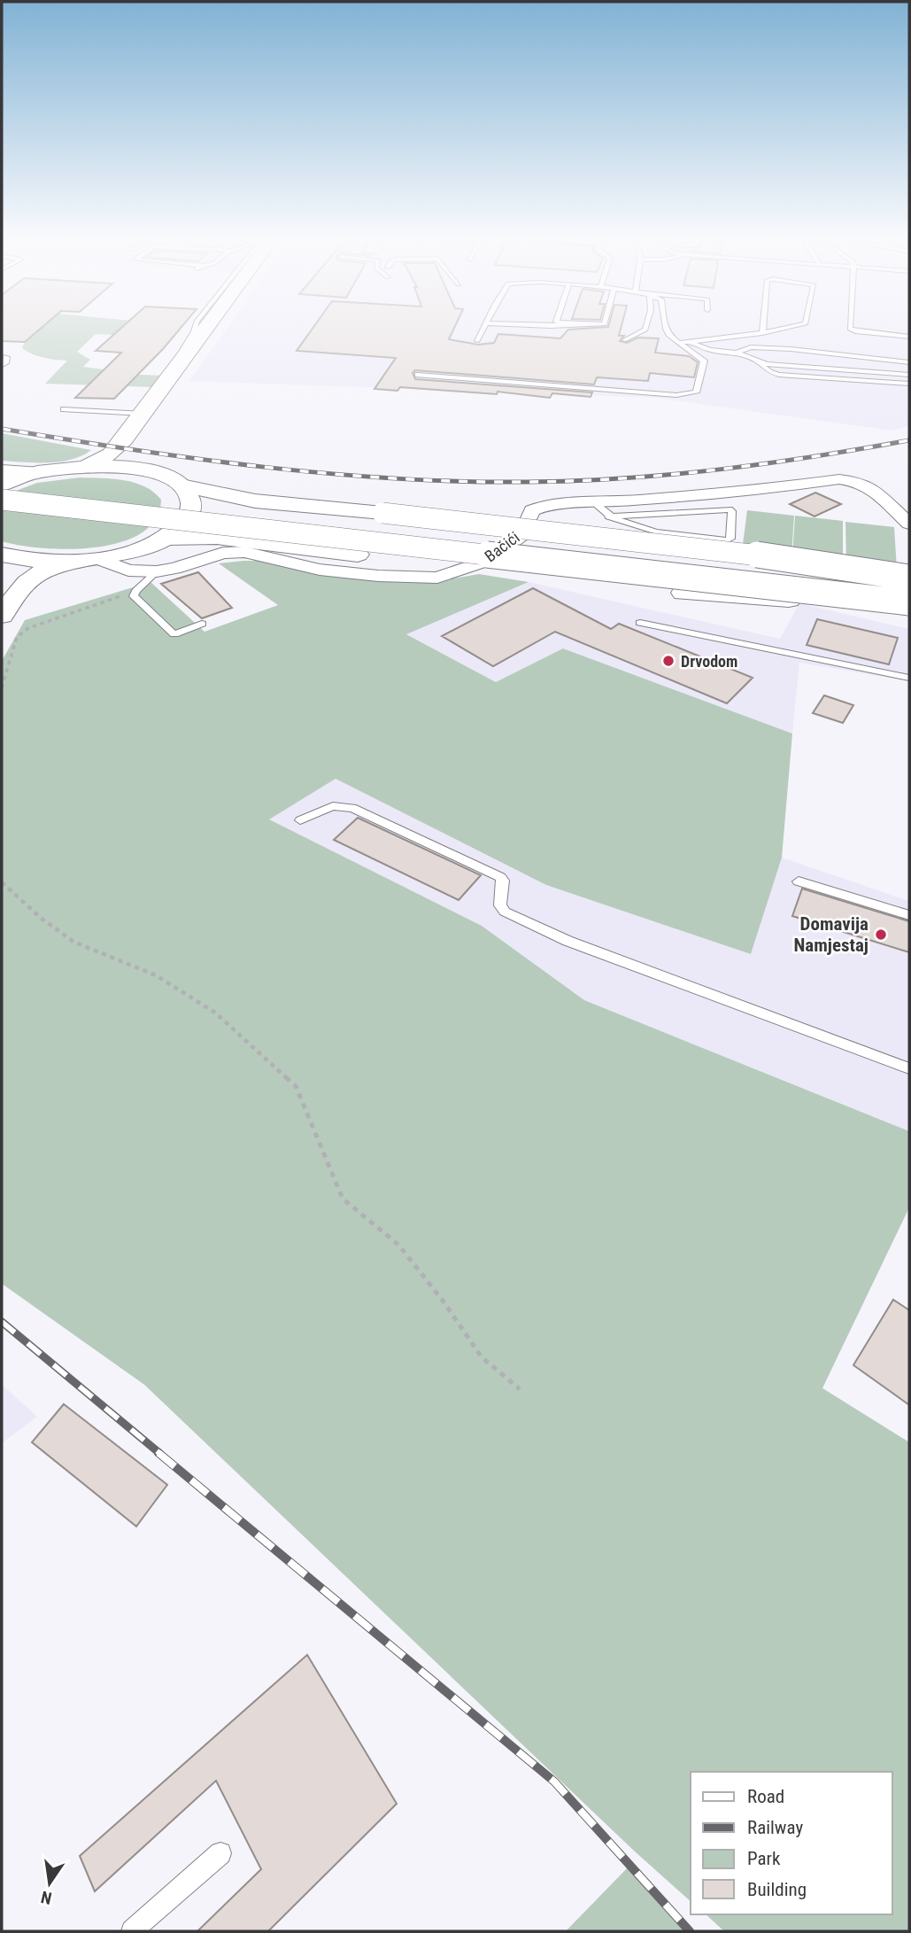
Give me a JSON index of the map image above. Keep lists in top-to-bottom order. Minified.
{"streets":{"street":["Bačići"]},"places":["Drvodom","Domavija Namjestaj"],"legend":["Road","Railway","Park","Building"],"north":"bottom"}
